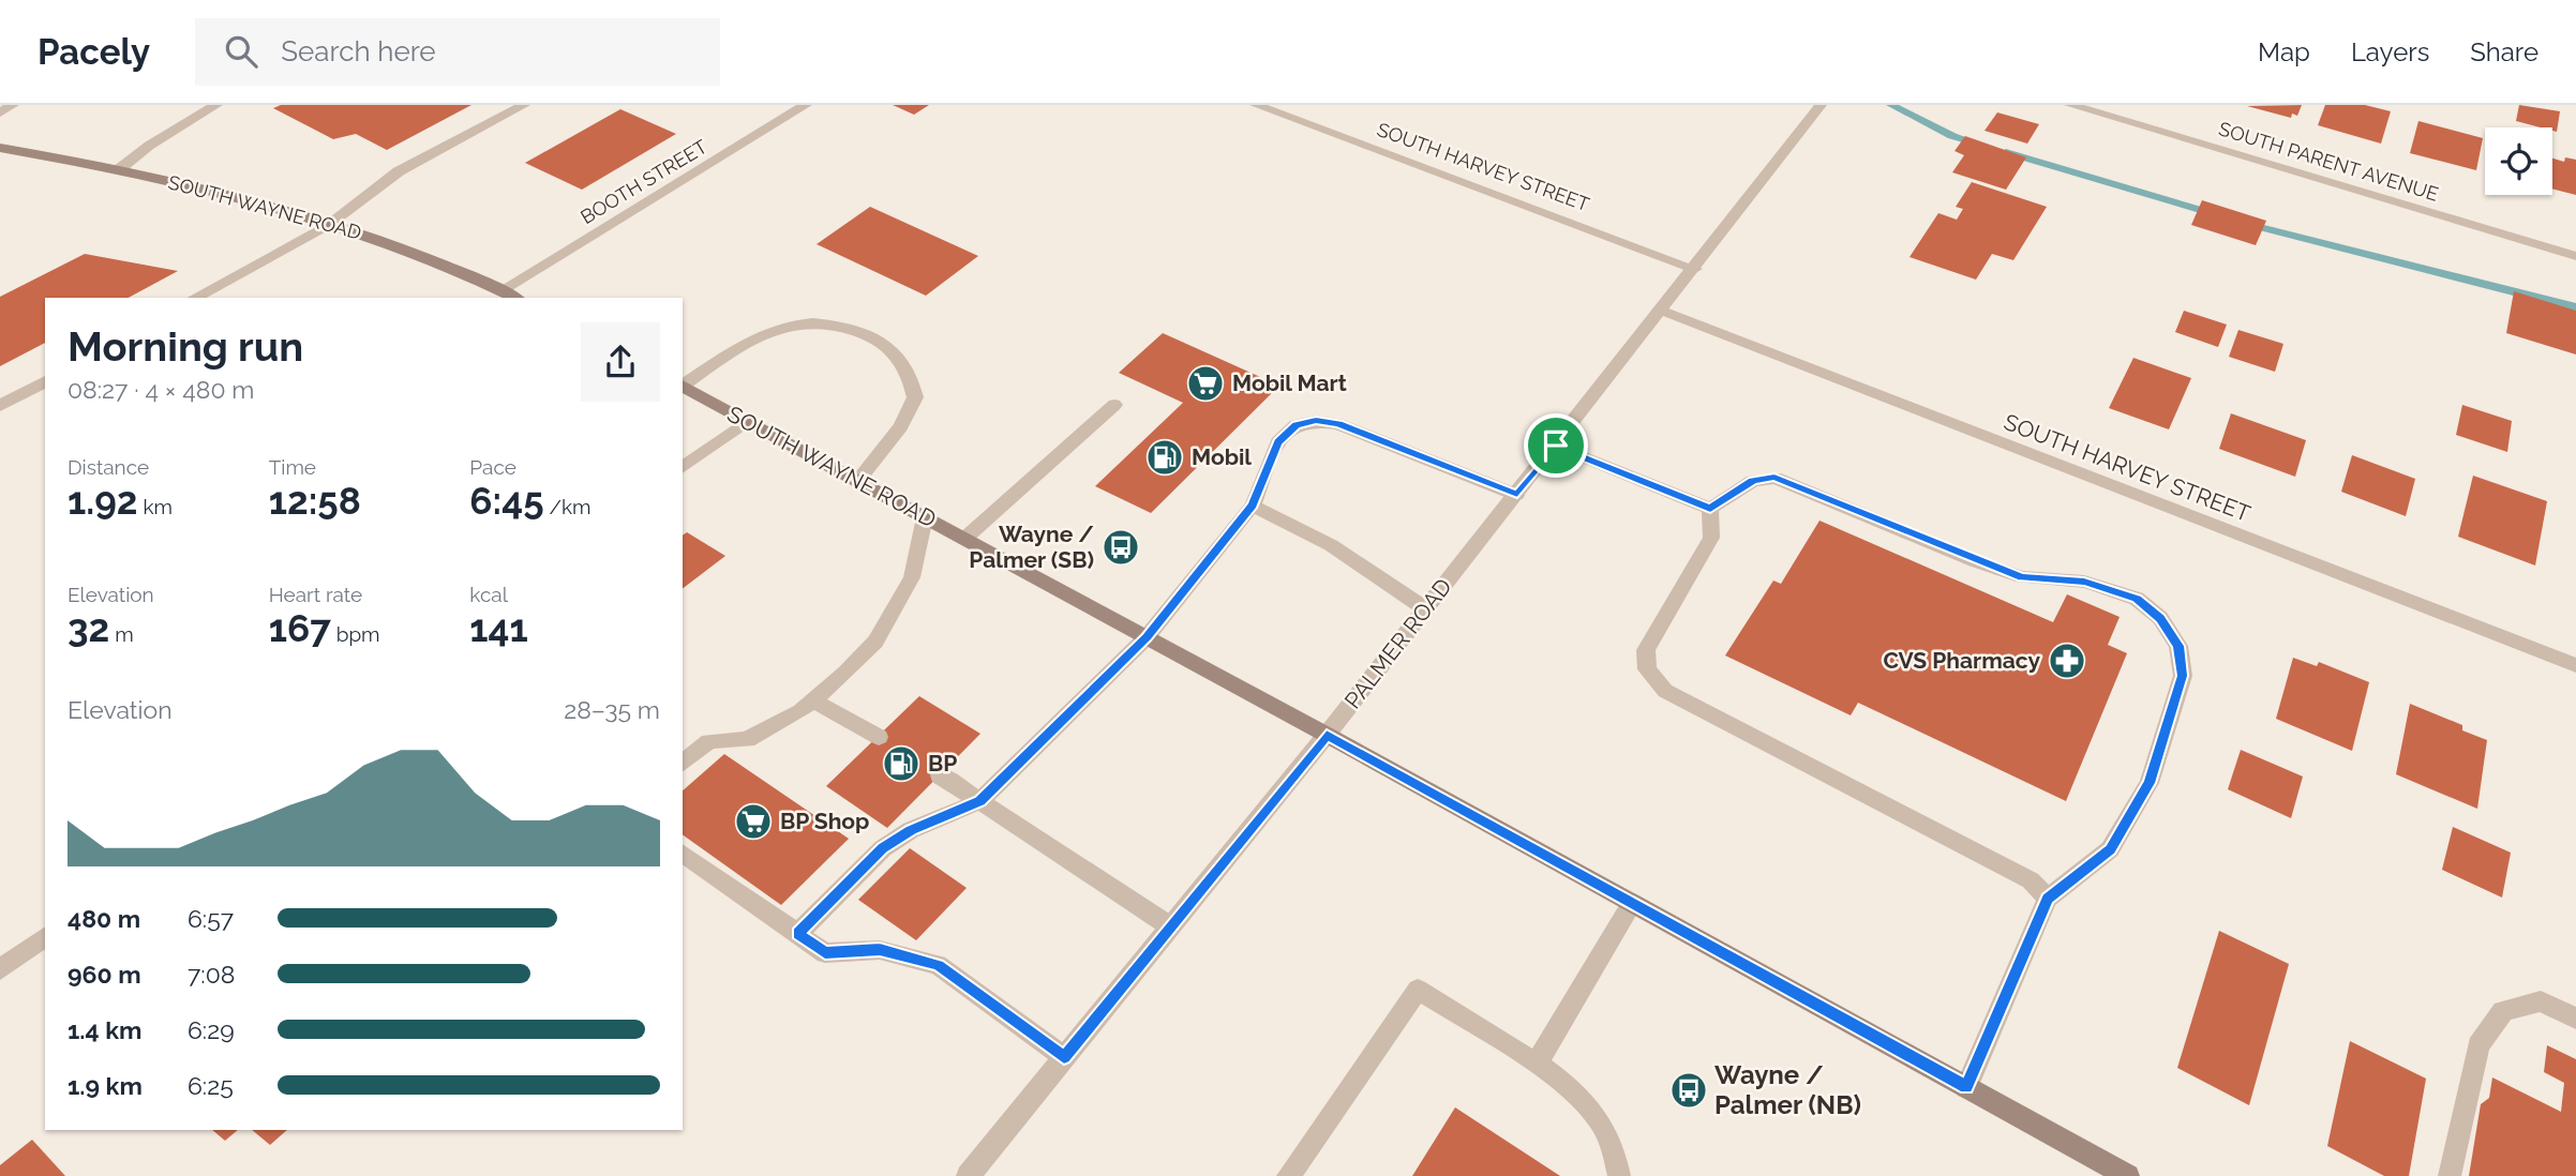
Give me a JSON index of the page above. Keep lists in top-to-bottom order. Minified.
{"streets":{"main road":["SOUTH WAYNE ROAD"],"street":["SOUTH PARENT AVENUE","SOUTH HARVEY STREET","BOOTH STREET","PALMER ROAD"]},"crossings":[["SOUTH HARVEY STREET","PALMER ROAD"],["BOOTH STREET","SOUTH WAYNE ROAD"],["SOUTH WAYNE ROAD","PALMER ROAD"]],"places":{"supermarket":["Mobil Mart","BP Shop"],"fuel station":["Mobil","BP"],"bus stop":["Wayne / Palmer (SB)","Wayne / Palmer (NB)"],"pharmacy":["CVS Pharmacy"]},"page":{"header":"Pacely","search":"Search here","nav":["Map","Layers","Share"],"heading":["Morning run","08:27 · 4 × 480 m"],"stats":[["Distance","1.92 km"],["Time","12:58"],["Pace","6:45 /km"],["Elevation","32 m"],["Heart rate","167 bpm"],["kcal","141"]],"chart":["Elevation","28–35 m"],"list":[{"name":"480 m","note":"6:57"},{"name":"960 m","note":"7:08"},{"name":"1.4 km","note":"6:29"},{"name":"1.9 km","note":"6:25"}]}}
